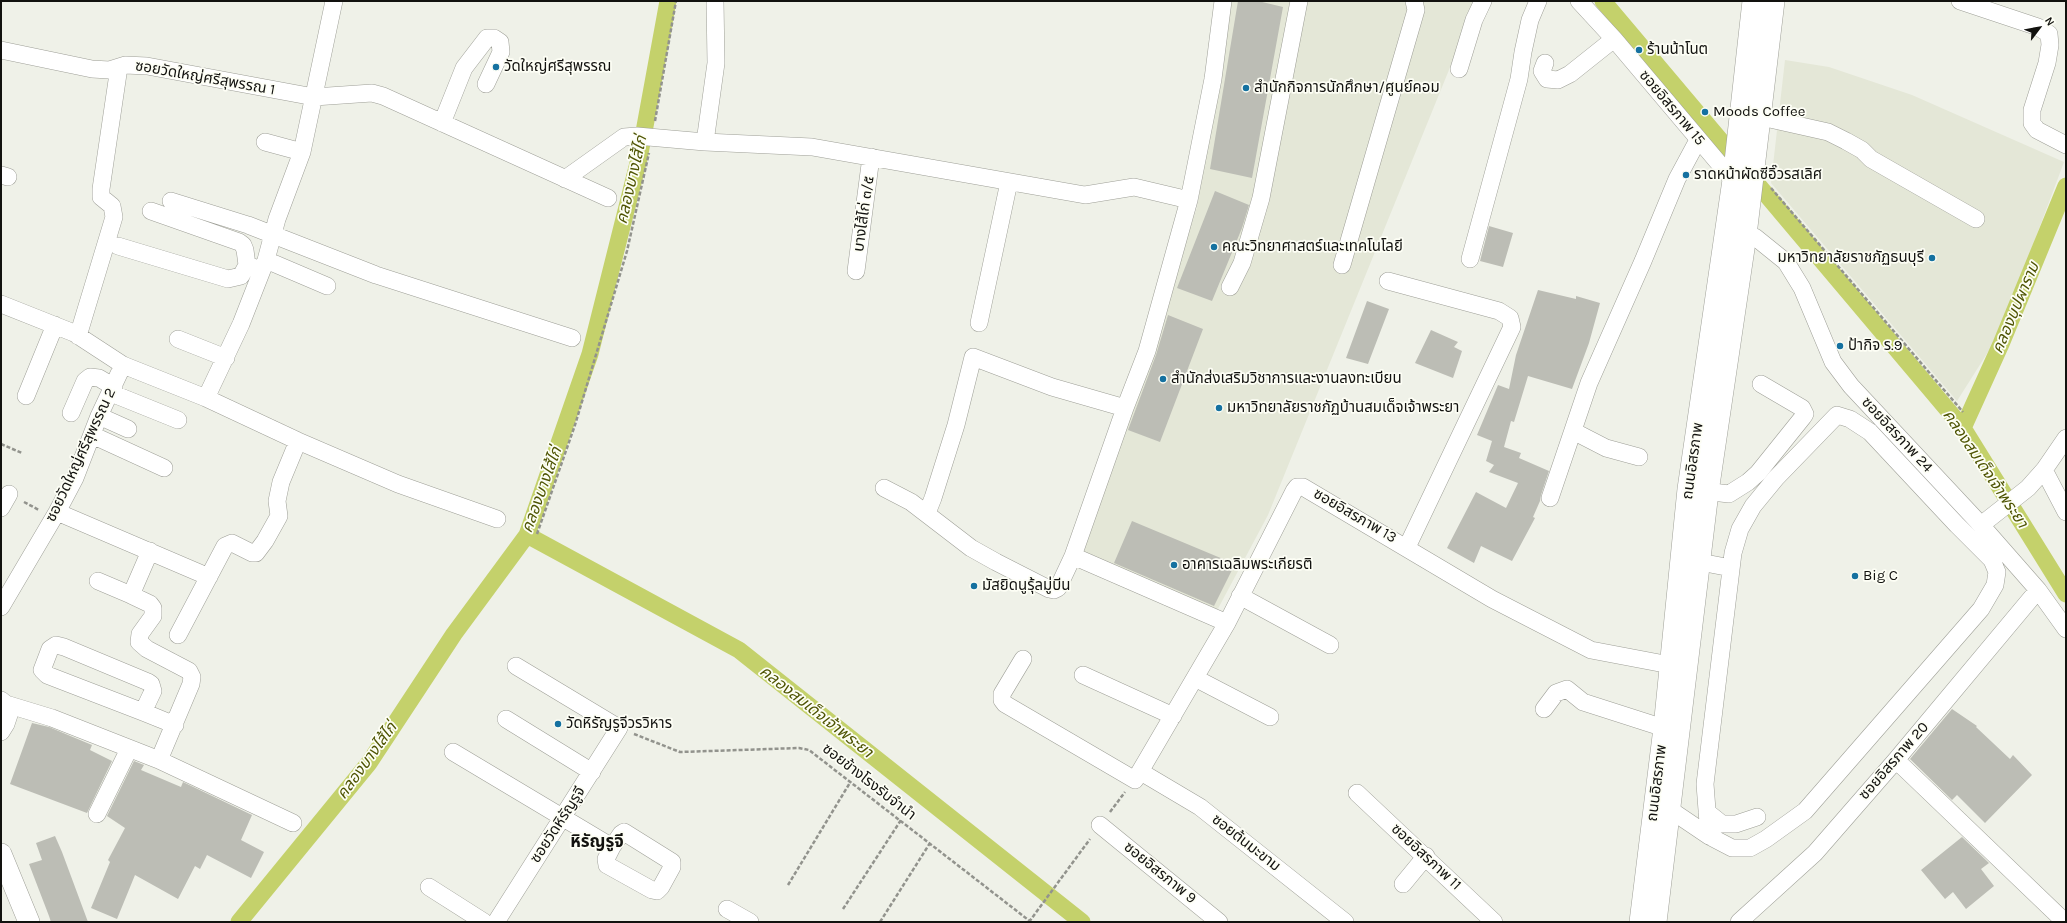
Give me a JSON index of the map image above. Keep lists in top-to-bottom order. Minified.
{"streets":{"main road":["ถนนอิสรภาพ"],"street":["ซอยวัดใหญ่ศรีสุพรรณ 1","ซอยอิสรภาพ 15","บางไส้ไก่ ๓/๕","ซอยอิสรภาพ 24","ซอยวัดใหญ่ศรีสุพรรณ 2","ซอยอิสรภาพ 13","ซอยอิสรภาพ 20","ซอยวัดหิรัญรูจี","ซอยต้นมะขาม","ซอยอิสรภาพ 11","ซอยอิสรภาพ 9"],"path":["ซอยข้างโรงรับจำนำ"]},"crossings":[["ซอยอิสรภาพ 15","ถนนอิสรภาพ"],["ซอยอิสรภาพ 24","ซอยอิสรภาพ 20"],["ถนนอิสรภาพ","ซอยอิสรภาพ 13"],["ซอยอิสรภาพ 13","ซอยต้นมะขาม"],["ซอยข้างโรงรับจำนำ","ซอยวัดหิรัญรูจี"]],"districts":["หิรัญรูจี"],"water":["คลองบางไส้ไก่","คลองบุปผาราม","คลองสมเด็จเจ้าพระยา"],"places":["ร้านน้าโนต","วัดใหญ่ศรีสุพรรณ","สำนักกิจการนักศึกษา/ศูนย์คอม","Moods Coffee","ราดหน้าผัดซีอิ๊วรสเลิศ","คณะวิทยาศาสตร์และเทคโนโลยี","มหาวิทยาลัยราชภัฏธนบุรี","ป้ากิจ ร.9","สำนักส่งเสริมวิชาการและงานลงทะเบียน","มหาวิทยาลัยราชภัฏบ้านสมเด็จเจ้าพระยา","อาคารเฉลิมพระเกียรติ","Big C","มัสยิดนูรุ้ลมู่บีน","วัดหิรัญรูจีวรวิหาร"],"north":"top right"}
